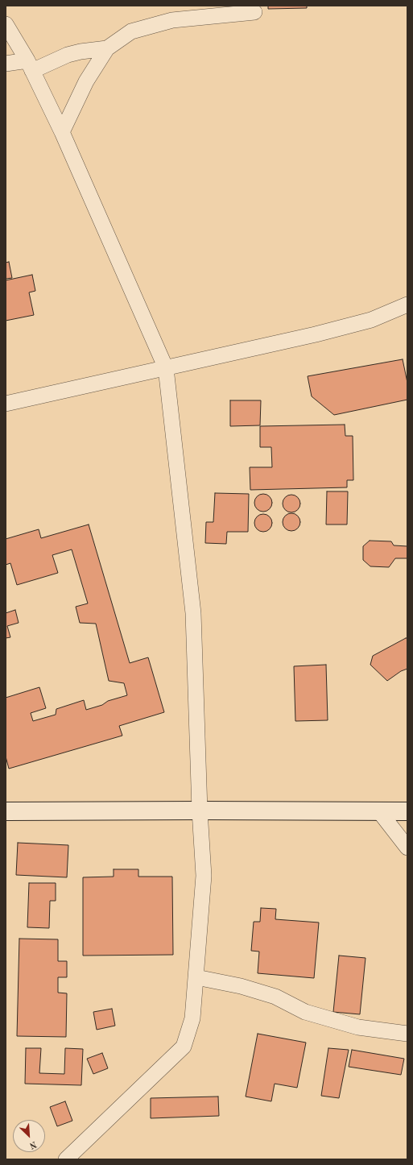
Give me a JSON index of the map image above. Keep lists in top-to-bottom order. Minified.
{"north":"bottom right"}
